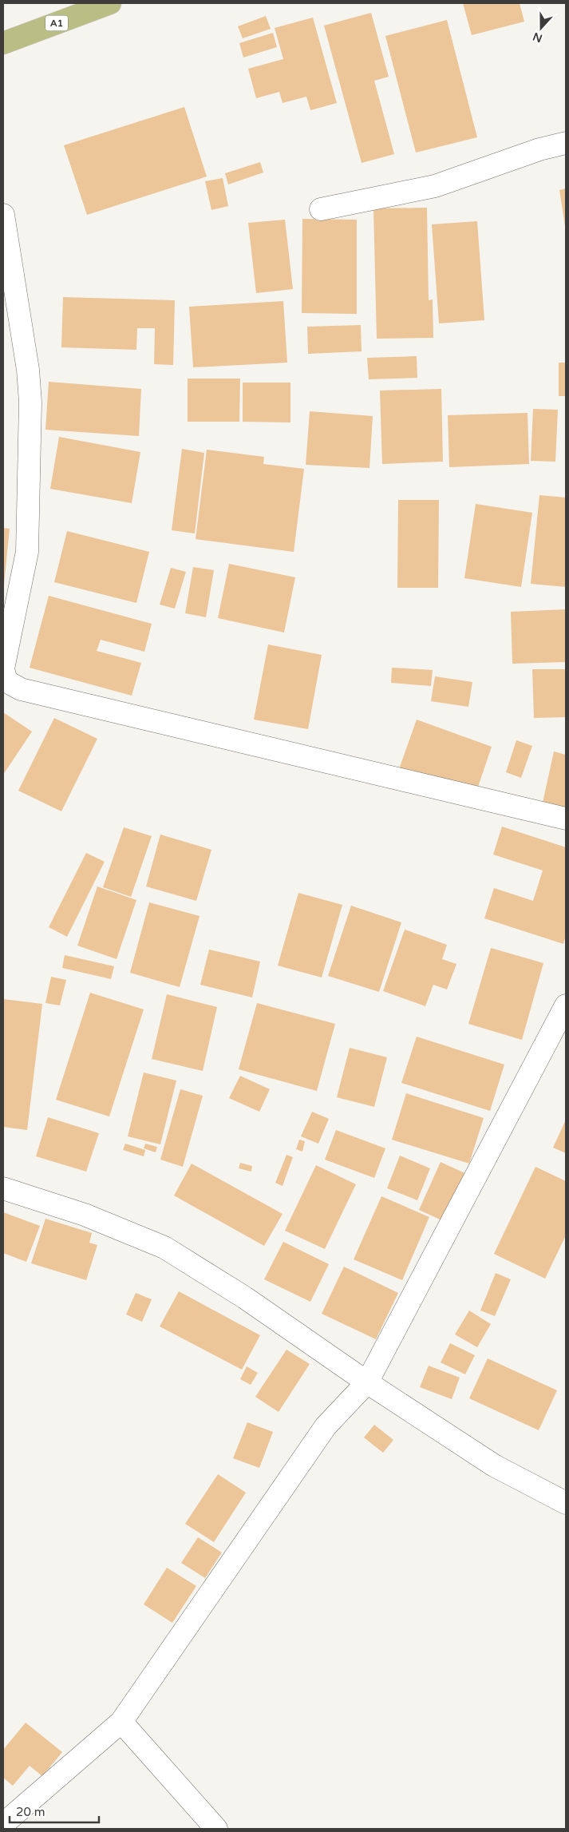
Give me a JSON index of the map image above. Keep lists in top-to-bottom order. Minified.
{"streets":{"highway":["A1"]},"scale_bar":"20 m","north":"bottom"}
